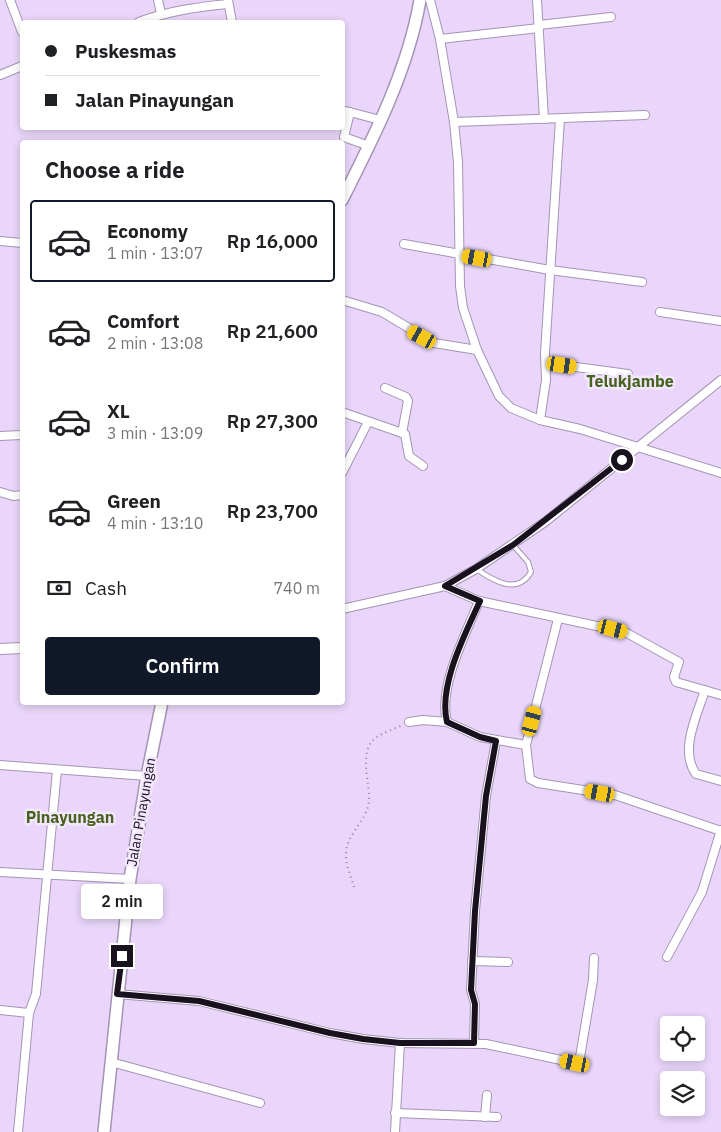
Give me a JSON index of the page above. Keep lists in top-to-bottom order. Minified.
{"streets":{"main road":["Jalan Pinayungan"]},"districts":["Telukjambe","Pinayungan"],"page":{"banner":["Puskesmas","Jalan Pinayungan"],"heading":"Choose a ride","list":[{"name":"Economy","note":"1 min · 13:07","value":"Rp 16,000"},{"name":"Comfort","note":"2 min · 13:08","value":"Rp 21,600"},{"name":"XL","note":"3 min · 13:09","value":"Rp 27,300"},{"name":"Green","note":"4 min · 13:10","value":"Rp 23,700"}],"pay":["Cash","740 m"],"buttons":"Confirm","bubble":"2 min"}}
